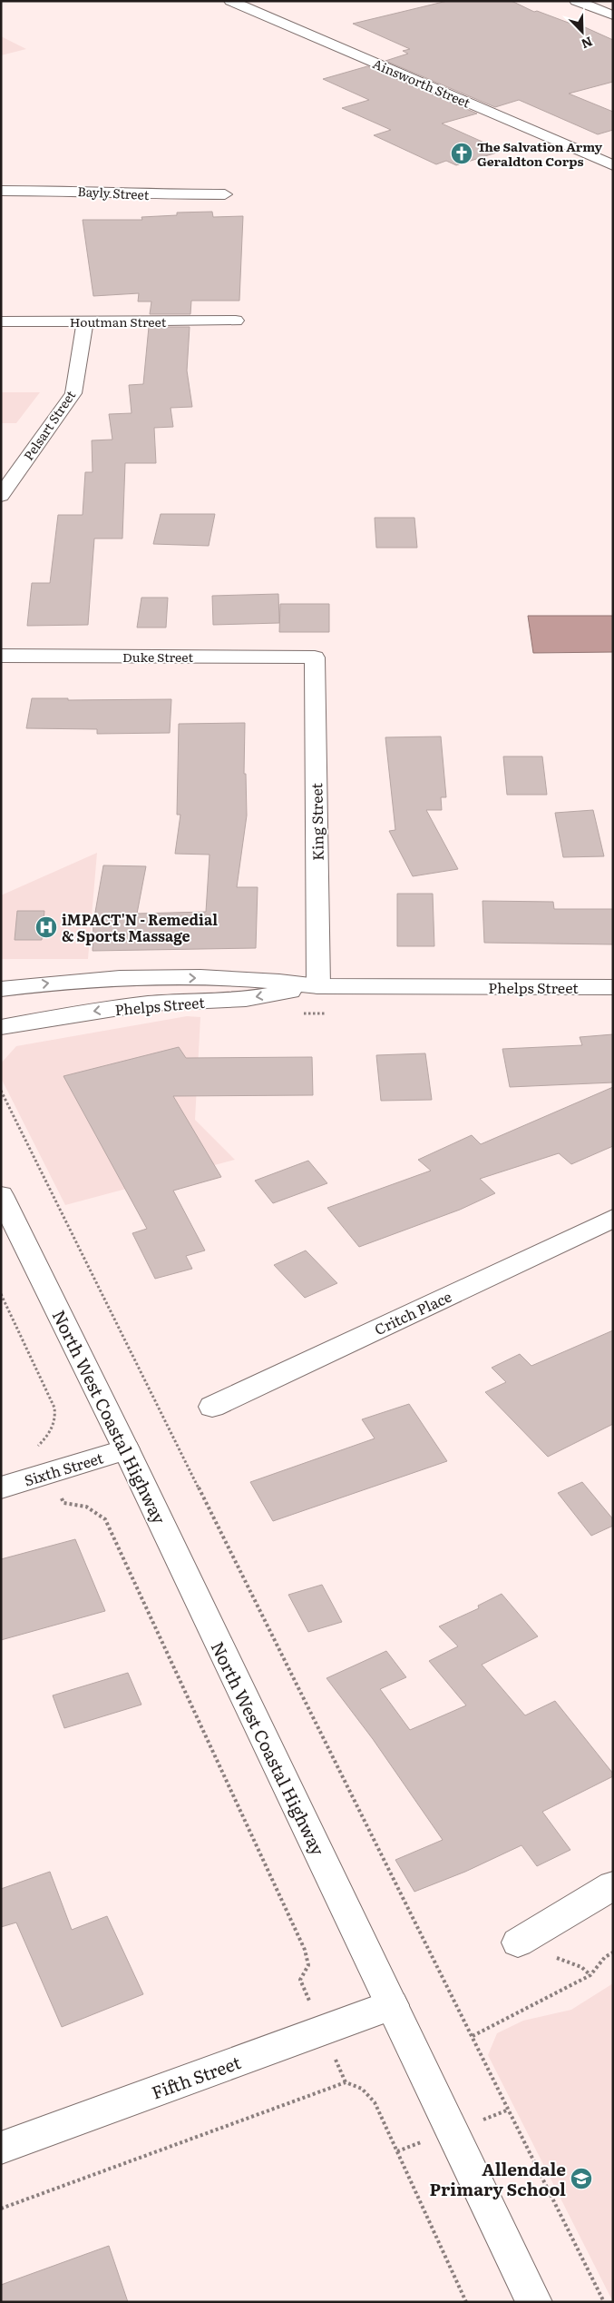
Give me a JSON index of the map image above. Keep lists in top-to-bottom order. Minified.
{"streets":{"main road":["Ainsworth Street","Bayly Street","Houtman Street","Pelsart Street","Duke Street","King Street","Phelps Street","Critch Place","North West Coastal Highway","Sixth Street","Fifth Street"]},"crossings":[["Houtman Street","Pelsart Street"],["Duke Street","King Street"],["King Street","Phelps Street"],["North West Coastal Highway","Sixth Street"],["North West Coastal Highway","Fifth Street"]],"places":{"church":["The Salvation Army Geraldton Corps"],"hospital":["iMPACT'N - Remedial & Sports Massage"],"school or university":["Allendale Primary School"]},"north":"bottom right"}
